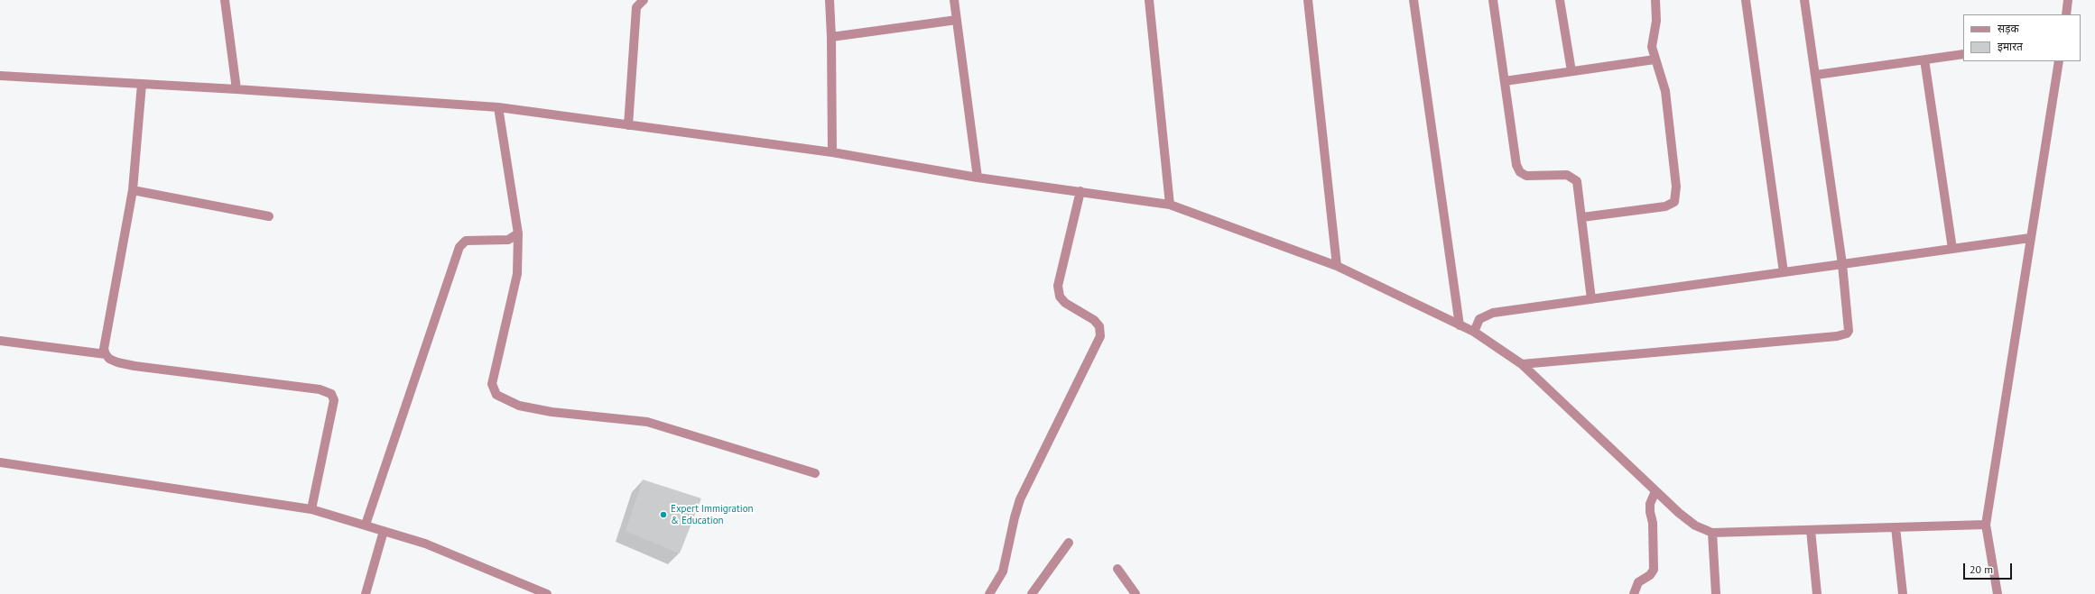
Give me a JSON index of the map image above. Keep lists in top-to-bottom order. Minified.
{"places":["Expert Immigration & Education"],"legend":["सड़क","इमारत"],"scale_bar":"20 m"}
